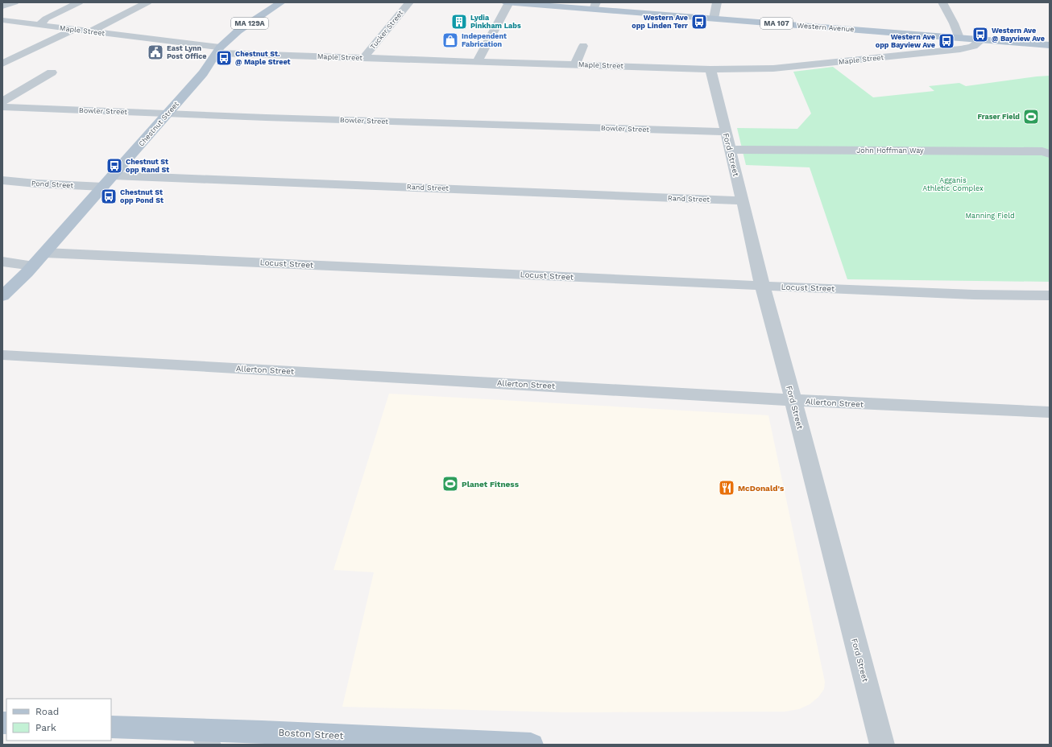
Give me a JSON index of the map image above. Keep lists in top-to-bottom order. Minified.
{"streets":{"main road":["MA 129A","MA 107","Western Avenue","Chestnut Street","Boston Street"],"street":["Tucker Street","Maple Street","Bowler Street","John Hoffman Way","Ford Street","Pond Street","Rand Street","Locust Street","Allerton Street"]},"crossings":[["Western Avenue","Maple Street"],["Tucker Street","Maple Street"],["Maple Street","Chestnut Street"],["Maple Street","Ford Street"],["Bowler Street","Chestnut Street"],["Bowler Street","Ford Street"],["Chestnut Street","Pond Street"],["Chestnut Street","Rand Street"],["Chestnut Street","Locust Street"],["John Hoffman Way","Ford Street"],["Ford Street","Rand Street"],["Ford Street","Locust Street"],["Ford Street","Allerton Street"]],"parks":["Agganis Athletic Complex","Manning Field"],"places":{"building":["Lydia Pinkham Labs"],"bus stop":["Western Ave opp Linden Terr","Western Ave @ Bayview Ave","Western Ave opp Bayview Ave","Chestnut St. @ Maple Street","Chestnut St opp Rand St","Chestnut St opp Pond St"],"shop":["Independent Fabrication"],"public building":["East Lynn Post Office"],"sports":["Fraser Field","Planet Fitness"],"restaurant":["McDonald's"]},"legend":["Road","Park"]}
